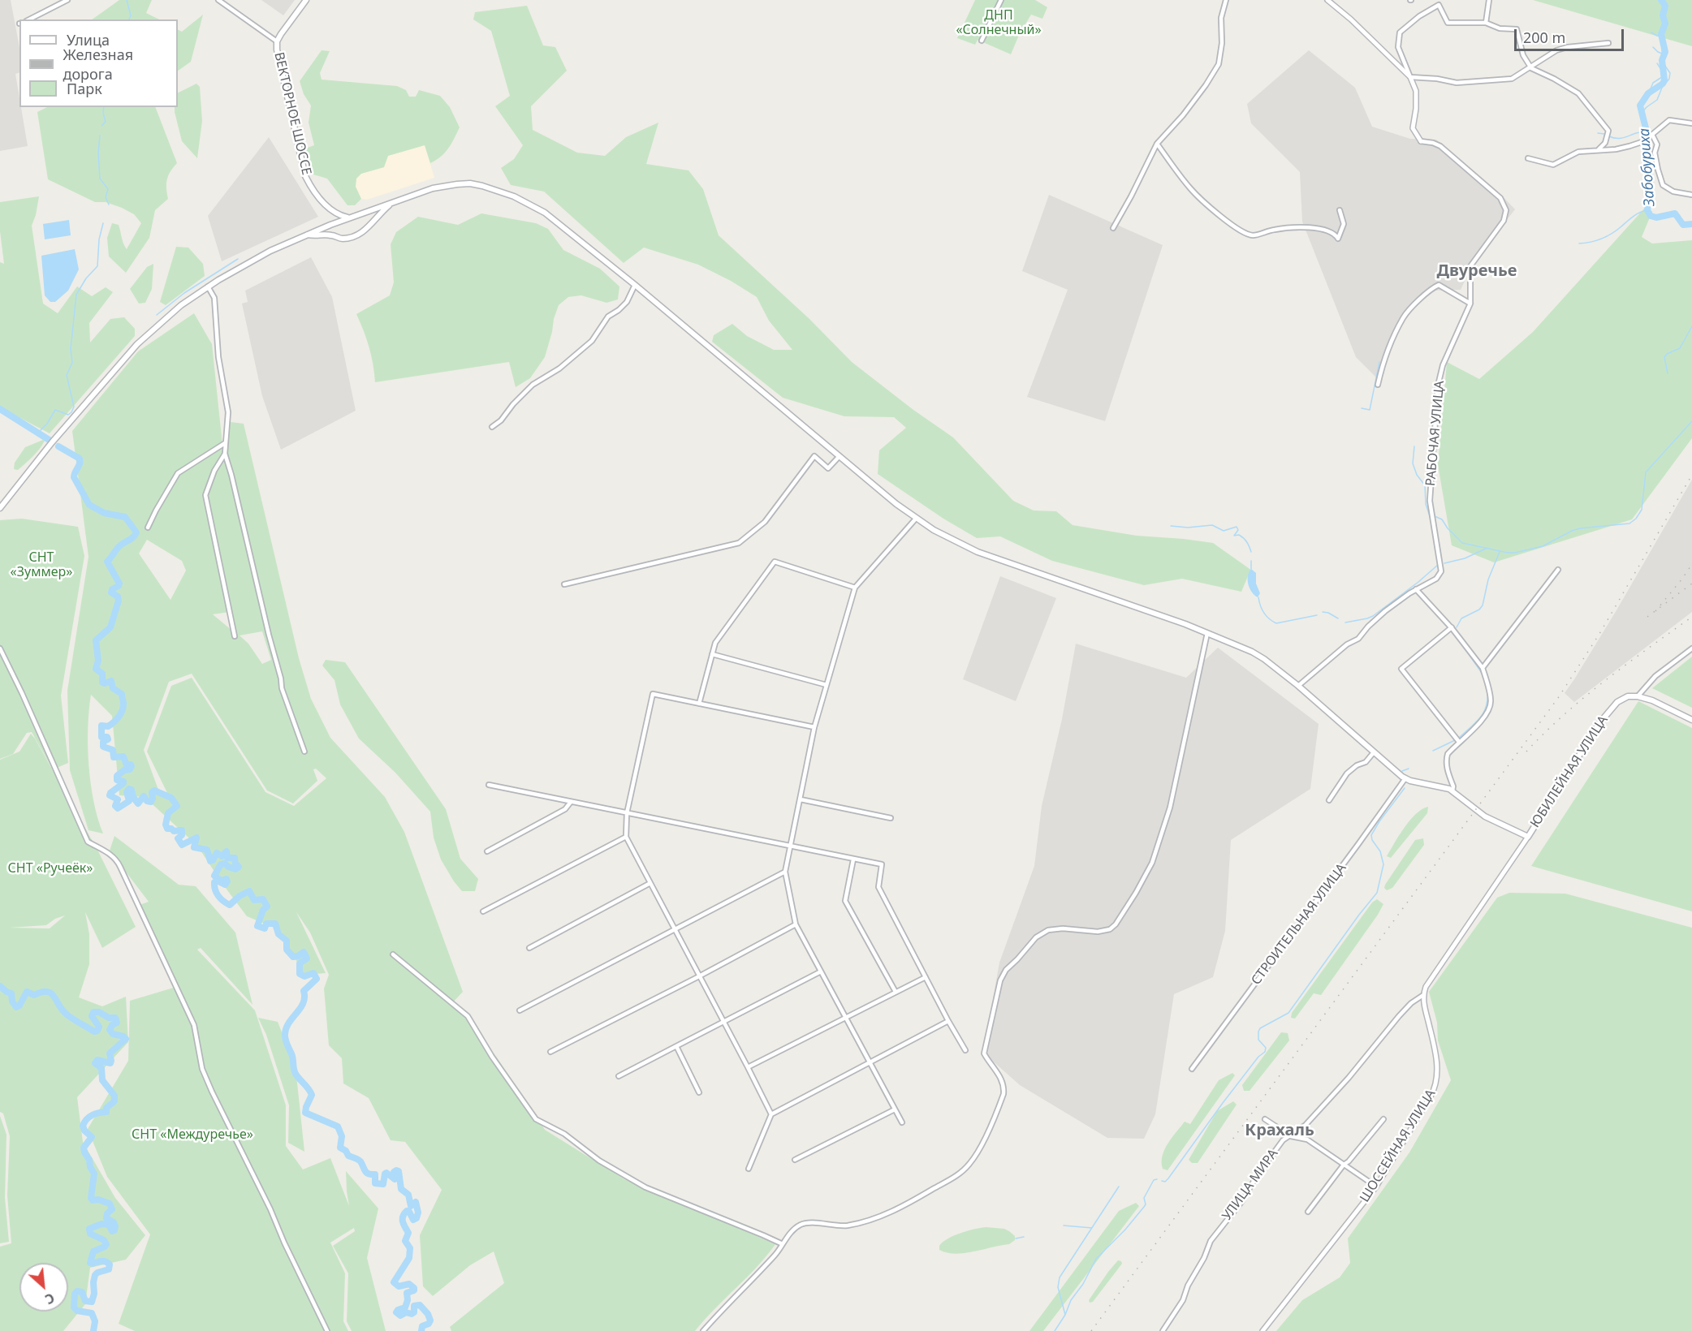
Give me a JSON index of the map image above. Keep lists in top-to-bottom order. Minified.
{"streets":{"main road":["ВЕКТОРНОЕ ШОССЕ","ЮБИЛЕЙНАЯ УЛИЦА"],"street":["РАБОЧАЯ УЛИЦА","СТРОИТЕЛЬНАЯ УЛИЦА","ШОССЕЙНАЯ УЛИЦА","УЛИЦА МИРА"]},"crossings":[["ВЕКТОРНОЕ ШОССЕ","ЮБИЛЕЙНАЯ УЛИЦА"],["РАБОЧАЯ УЛИЦА","ЮБИЛЕЙНАЯ УЛИЦА"],["ЮБИЛЕЙНАЯ УЛИЦА","СТРОИТЕЛЬНАЯ УЛИЦА"],["ЮБИЛЕЙНАЯ УЛИЦА","ШОССЕЙНАЯ УЛИЦА"],["ШОССЕЙНАЯ УЛИЦА","УЛИЦА МИРА"]],"districts":["Двуречье","Крахаль"],"water":["Забобуриха"],"parks":["ДНП «Солнечный»","СНТ «Зуммер»","СНТ «Ручеёк»","СНТ «Междуречье»"],"legend":["Улица","Железная дорога","Парк"],"scale_bar":"200 m","north":"bottom right"}
